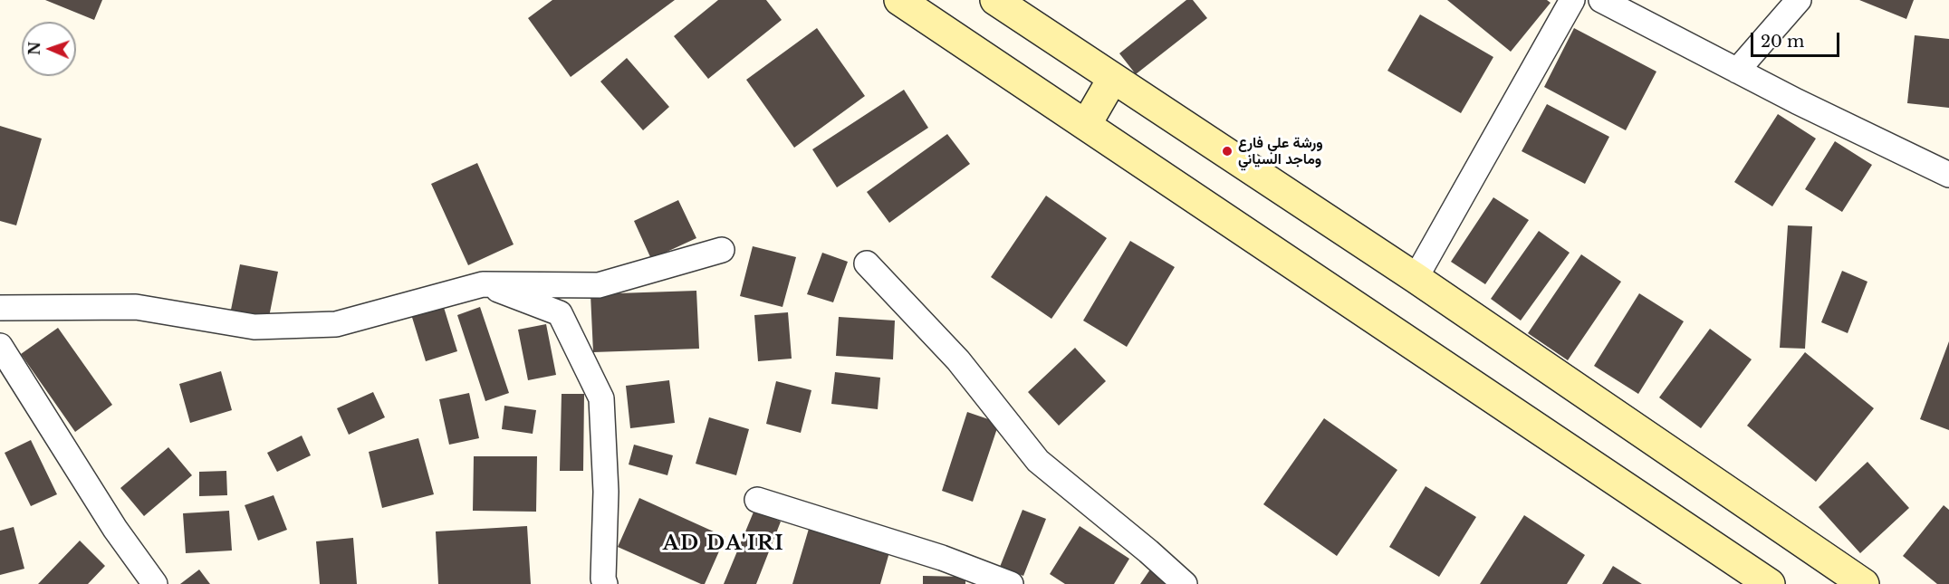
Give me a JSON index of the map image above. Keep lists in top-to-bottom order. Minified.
{"districts":["AD DA'IRI"],"places":["ورشة علي فارع وماجد السياني"],"scale_bar":"20 m","north":"left"}
